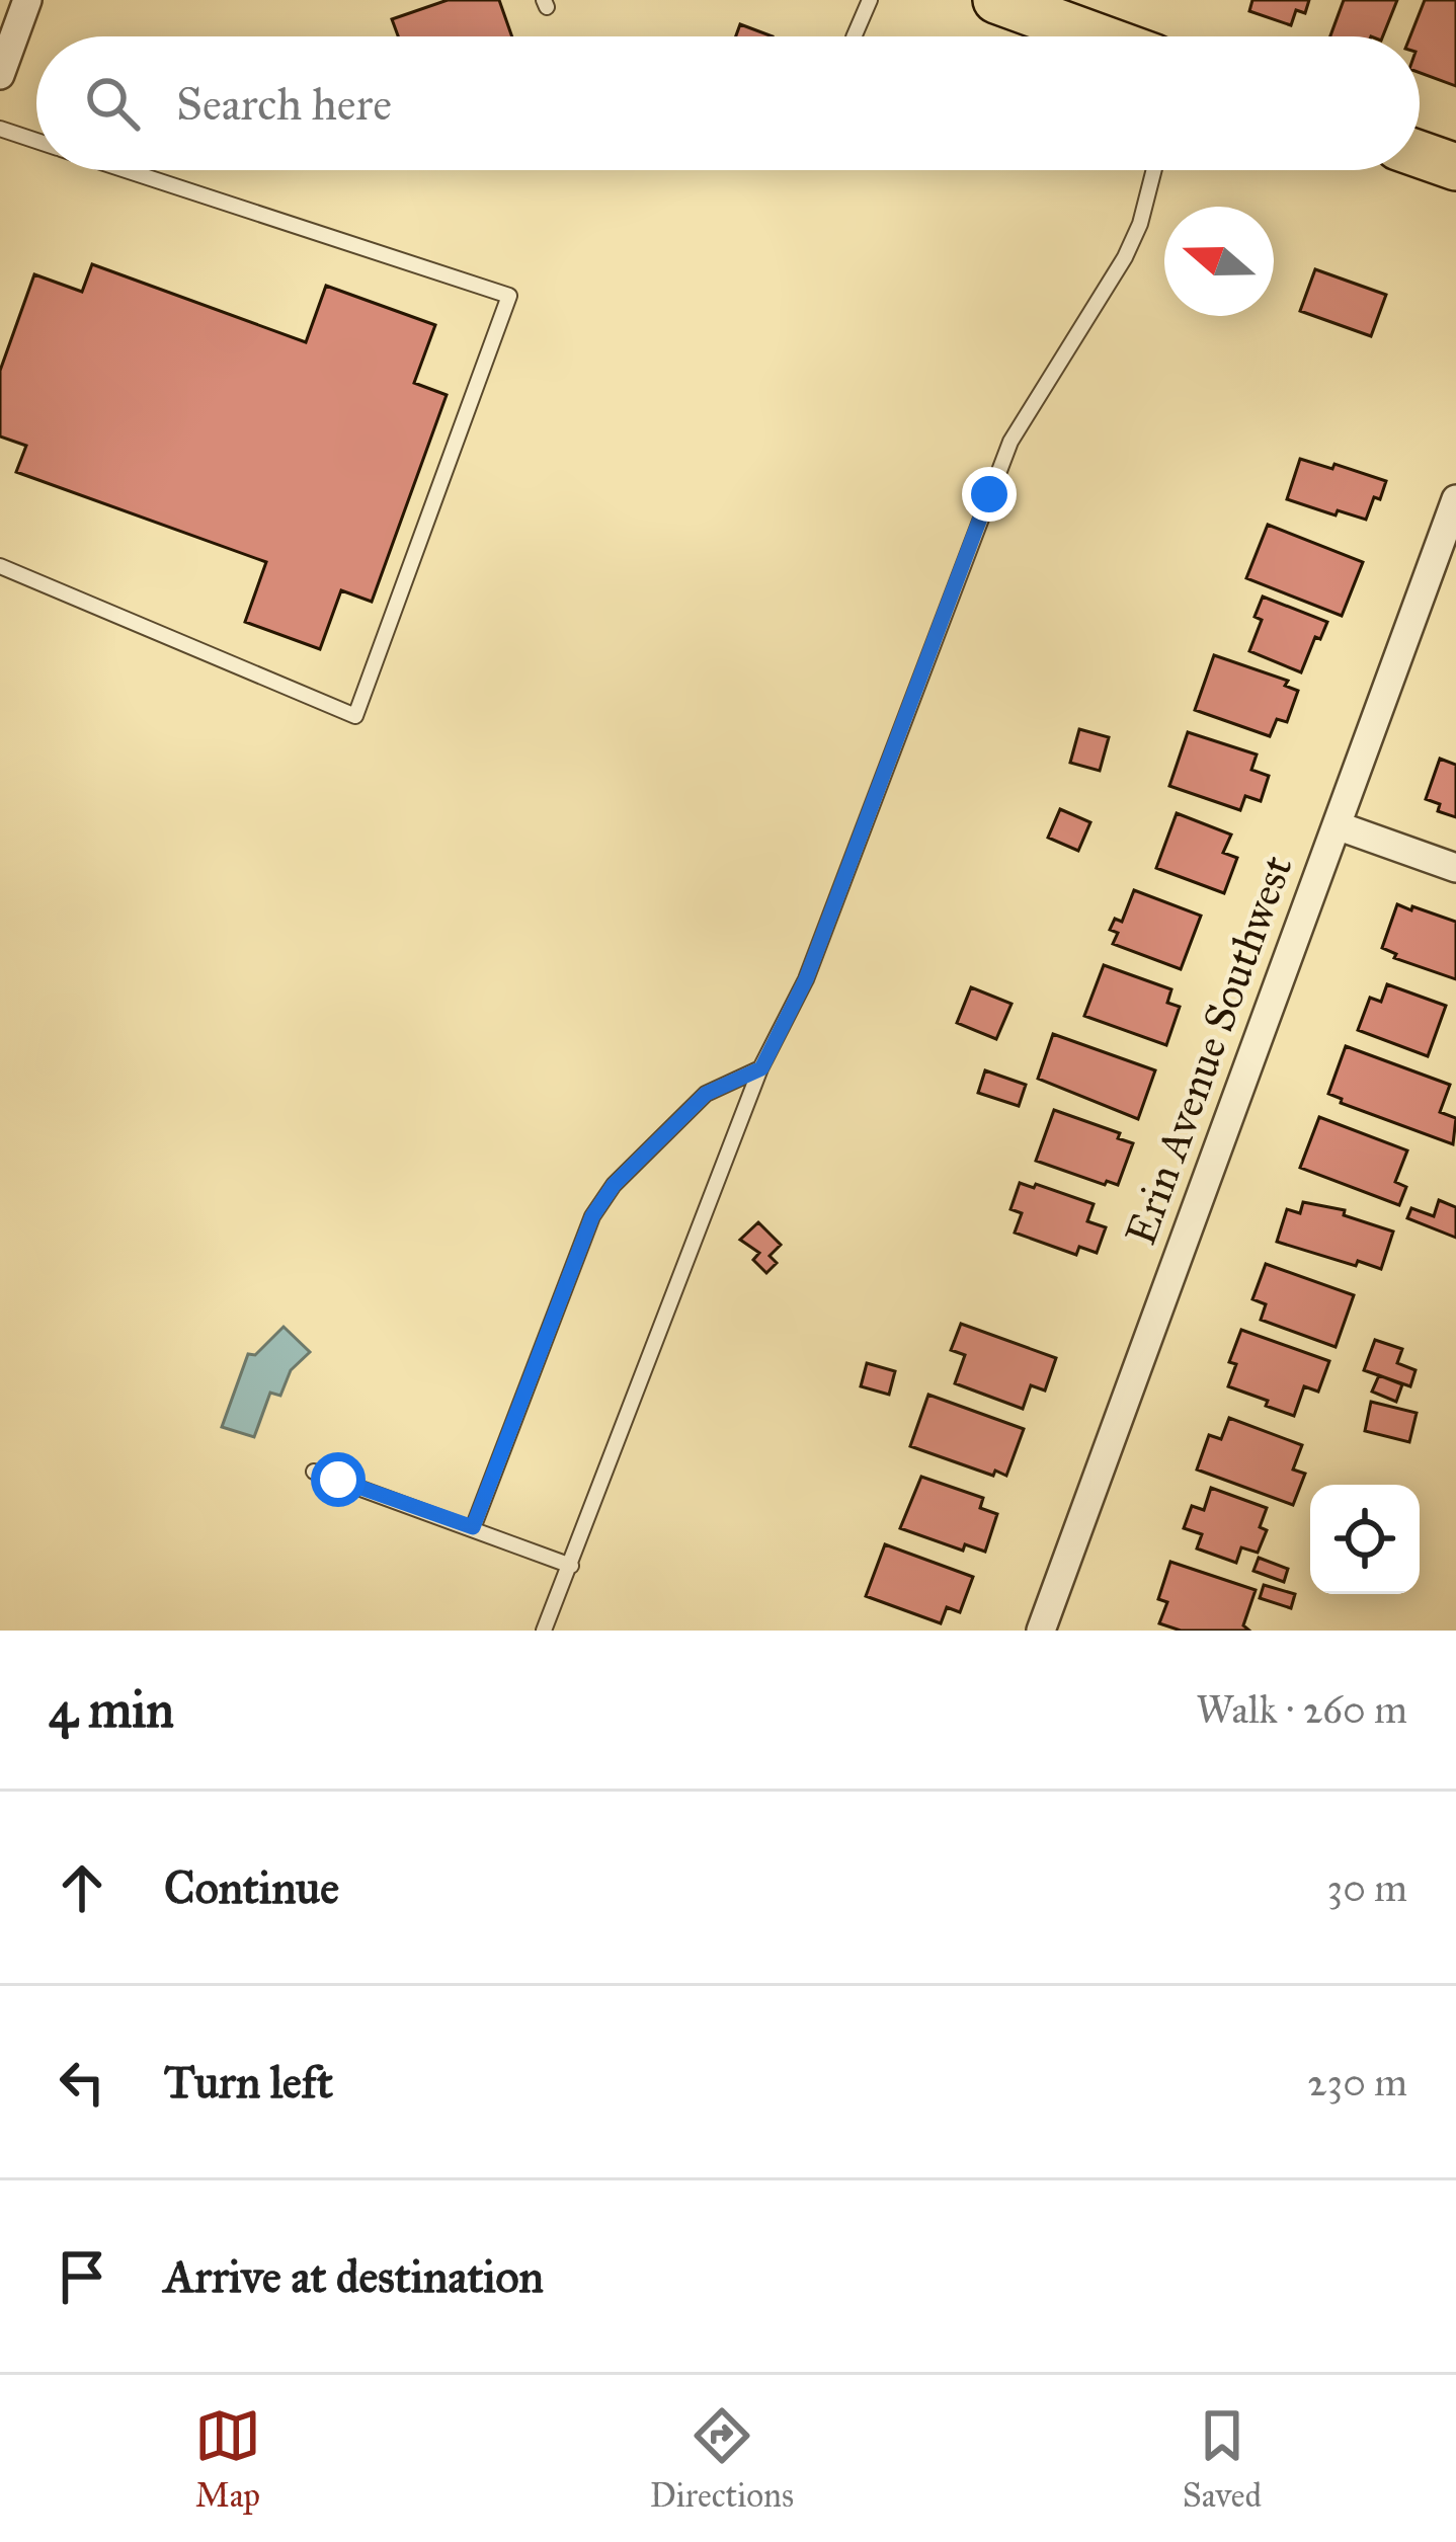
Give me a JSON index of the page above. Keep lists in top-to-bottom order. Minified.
{"streets":{"street":["Erin Avenue Southwest"]},"north":"left","page":{"search":"Search here","heading":["4 min","Walk · 260 m"],"list":[["Continue","30 m"],["Turn left","230 m"],"Arrive at destination"],"nav":["Map","Directions","Saved"]}}
